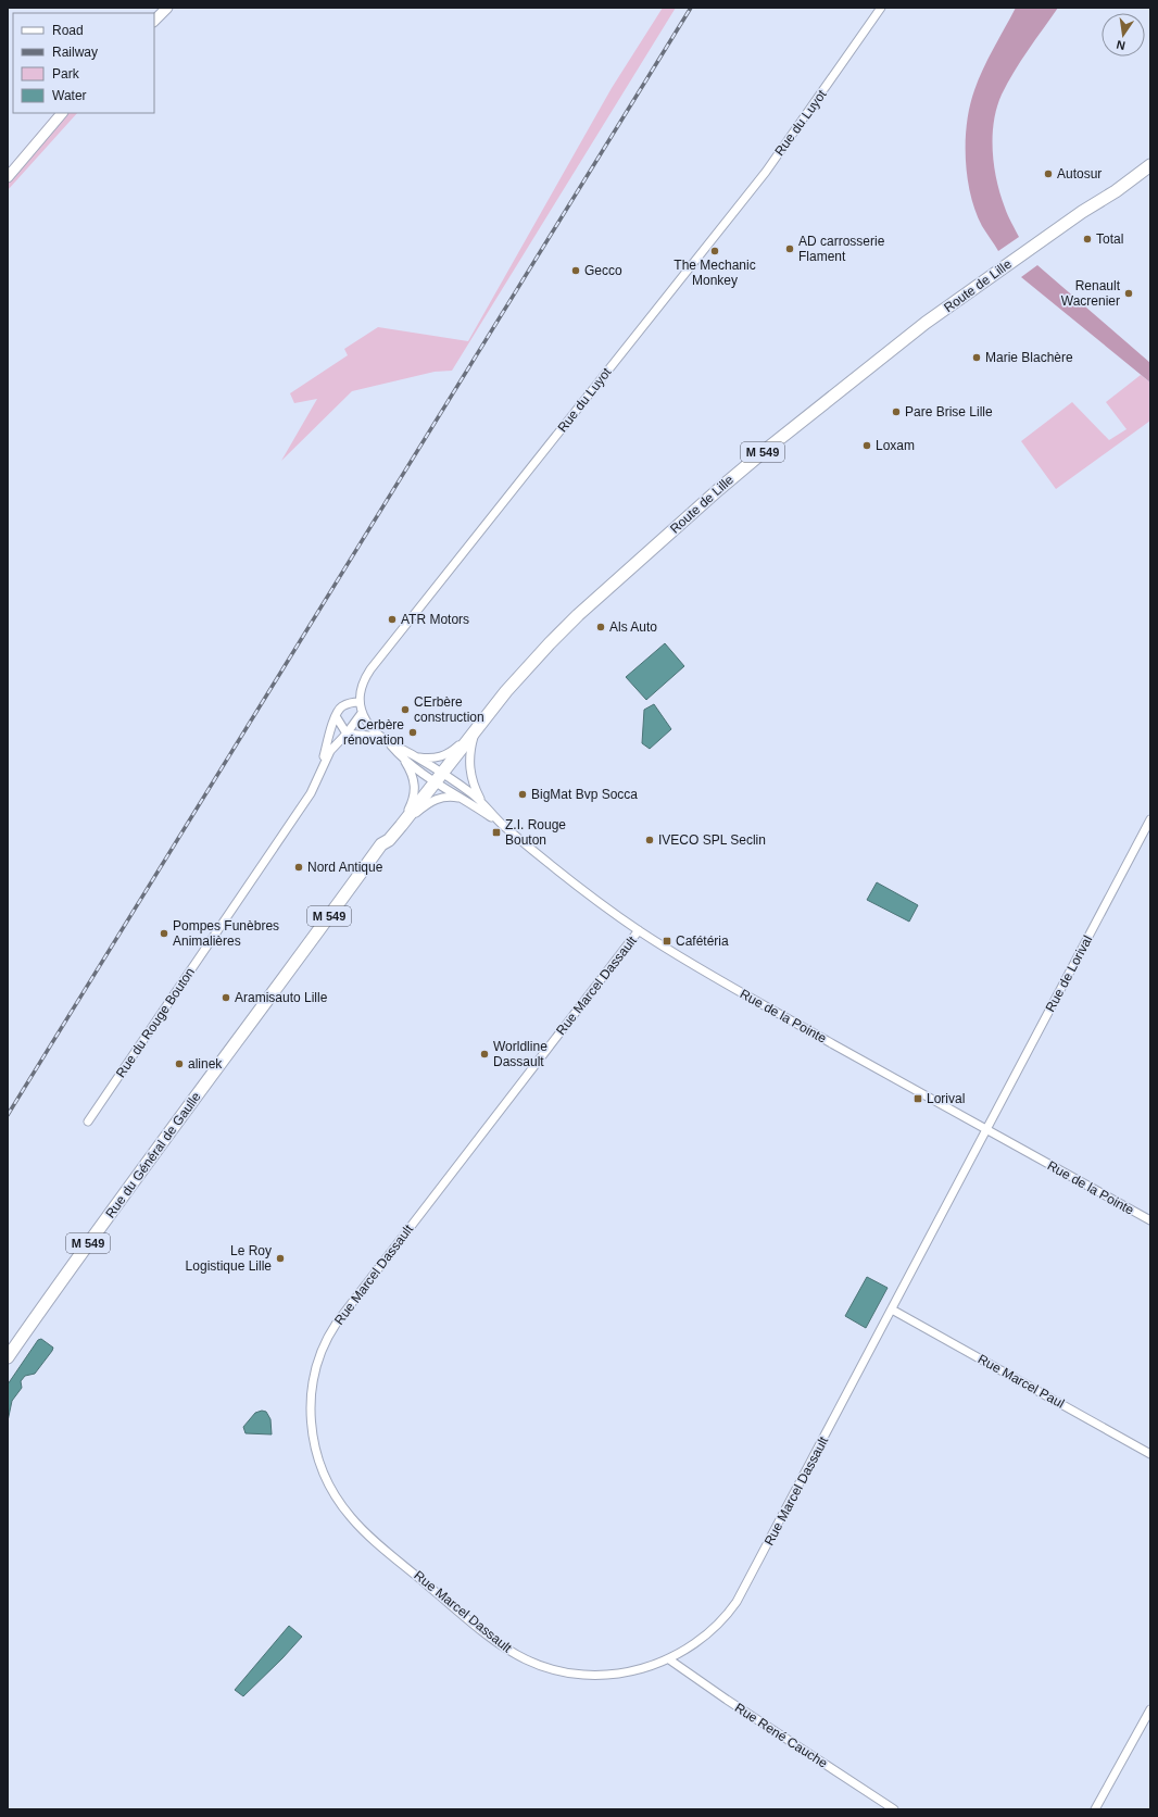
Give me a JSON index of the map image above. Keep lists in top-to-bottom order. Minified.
{"streets":{"main road":["Route de Lille","M 549","Rue du Général de Gaulle"],"street":["Rue du Luyot","Rue de Lorival","Rue Marcel Dassault","Rue de la Pointe","Rue du Rouge Bouton","Rue Marcel Paul","Rue René Cauche"]},"crossings":[["Rue du Luyot","Route de Lille"],["Rue du Luyot","Rue de la Pointe"],["Rue du Luyot","Rue du Rouge Bouton"],["Rue du Luyot","Rue du Général de Gaulle"],["Route de Lille","Rue de la Pointe"],["Route de Lille","Rue du Général de Gaulle"],["Rue de Lorival","Rue Marcel Dassault"],["Rue de Lorival","Rue de la Pointe"],["Rue Marcel Dassault","Rue de la Pointe"],["Rue Marcel Dassault","Rue Marcel Paul"],["Rue Marcel Dassault","Rue René Cauche"],["Rue de la Pointe","Rue du Général de Gaulle"]],"places":{"other":["Autosur","Total","AD carrosserie Flament","The Mechanic Monkey","Gecco","Renault Wacrenier","Marie Blachère","Pare Brise Lille","Loxam","ATR Motors","Als Auto","CErbère construction","Cerbère rénovation","BigMat Bvp Socca","IVECO SPL Seclin","Nord Antique","Pompes Funèbres Animalières","Aramisauto Lille","Worldline Dassault","alinek","Le Roy Logistique Lille"],"transit":["Z.I. Rouge Bouton","Cafétéria","Lorival"]},"legend":["Road","Railway","Park","Water"],"north":"bottom"}
